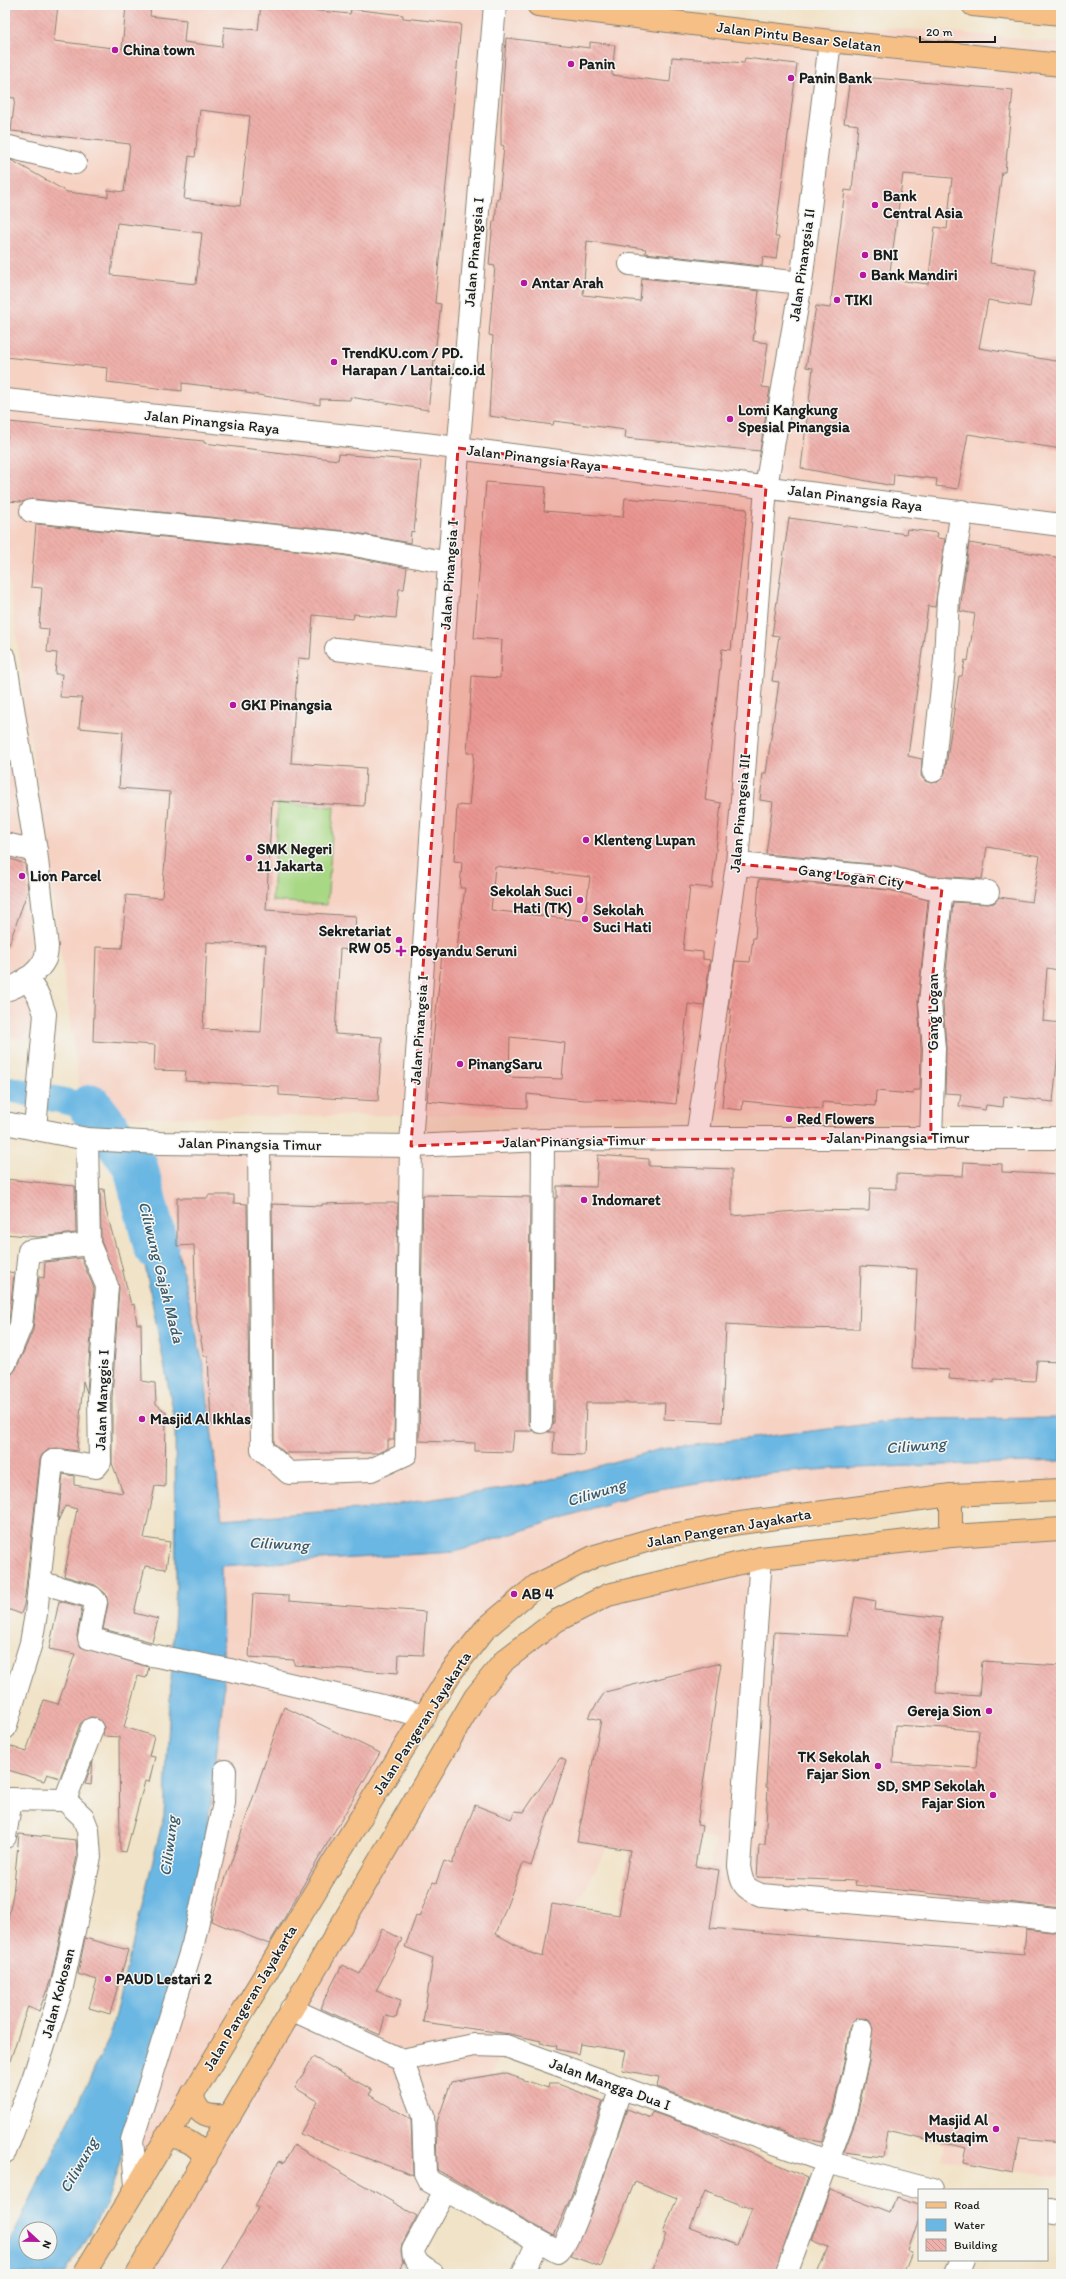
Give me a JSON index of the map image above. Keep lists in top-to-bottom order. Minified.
{"streets":{"main road":["Jalan Pintu Besar Selatan","Jalan Pangeran Jayakarta"],"street":["Jalan Pinangsia I","Jalan Pinangsia II","Jalan Pinangsia Raya","Jalan Pinangsia III","Gang Logan City","Gang Logan","Jalan Pinangsia Timur","Jalan Manggis I","Jalan Kokosan","Jalan Mangga Dua I"]},"crossings":[["Jalan Pintu Besar Selatan","Jalan Pinangsia II"],["Jalan Pinangsia I","Jalan Pinangsia Raya"],["Jalan Pinangsia I","Jalan Pinangsia Timur"],["Jalan Pinangsia II","Jalan Pinangsia Raya"],["Jalan Pinangsia II","Jalan Pinangsia III"],["Jalan Pinangsia Raya","Jalan Pinangsia III"],["Jalan Pinangsia III","Gang Logan City"],["Jalan Pinangsia III","Jalan Pinangsia Timur"],["Gang Logan City","Gang Logan"],["Gang Logan","Jalan Pinangsia Timur"],["Jalan Pinangsia Timur","Jalan Manggis I"]],"water":["Ciliwung Gajah Mada","Ciliwung"],"places":{"other":["China town","Panin","Panin Bank","Bank Central Asia","BNI","Bank Mandiri","Antar Arah","TIKI","TrendKU.com / PD. Harapan / Lantai.co.id","Lomi Kangkung Spesial Pinangsia","GKI Pinangsia","Klenteng Lupan","SMK Negeri 11 Jakarta","Lion Parcel","Sekolah Suci Hati (TK)","Sekolah Suci Hati","Sekretariat RW 05","PinangSaru","Red Flowers","Indomaret","Masjid Al Ikhlas","AB 4","Gereja Sion","TK Sekolah Fajar Sion","SD, SMP Sekolah Fajar Sion","PAUD Lestari 2","Masjid Al Mustaqim"],"health":["Posyandu Seruni"]},"legend":["Road","Water","Building"],"scale_bar":"20 m","north":"right"}
